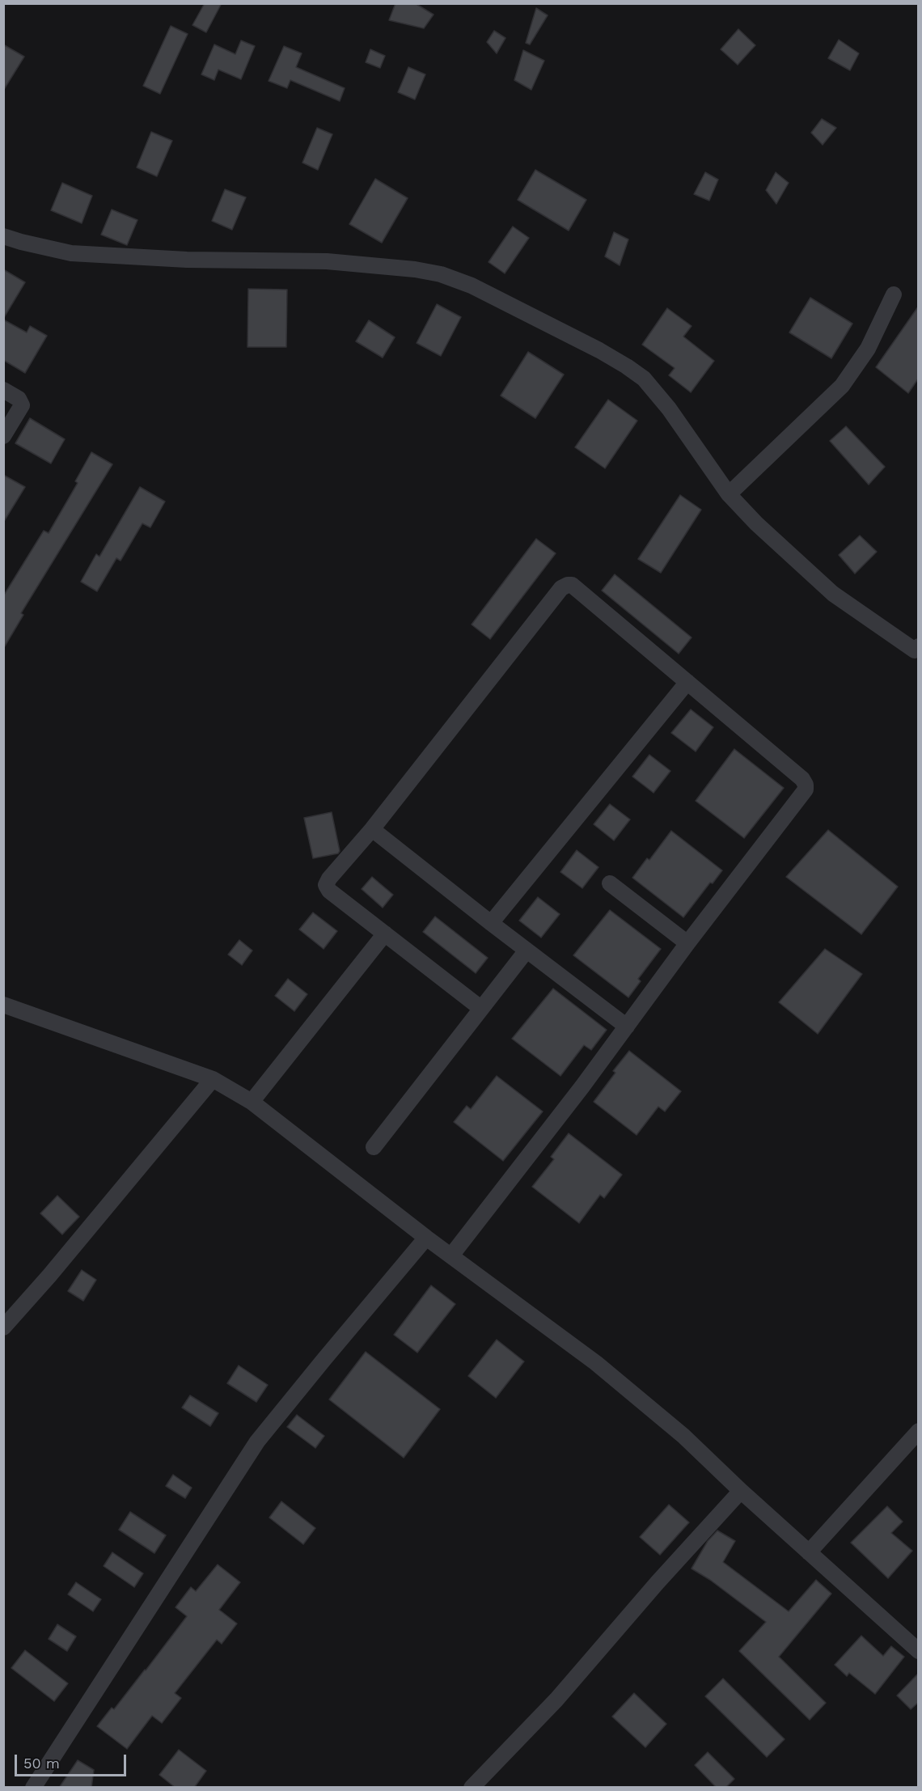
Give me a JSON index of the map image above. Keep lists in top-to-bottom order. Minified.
{"scale_bar":"50 m"}
